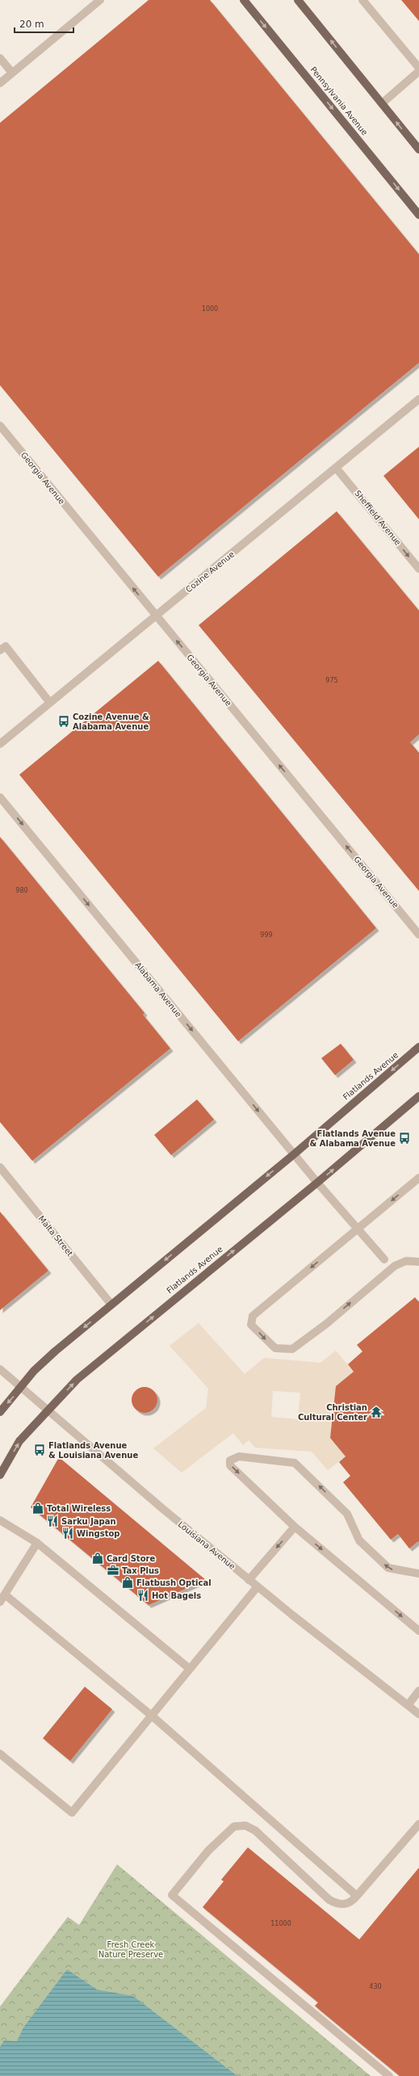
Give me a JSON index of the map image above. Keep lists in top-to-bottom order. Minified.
{"streets":{"main road":["Pennsylvania Avenue","Flatlands Avenue"],"street":["Georgia Avenue","Sheffield Avenue","Cozine Avenue","Alabama Avenue","Malta Street","Louisiana Avenue"]},"crossings":[["Georgia Avenue","Cozine Avenue"],["Sheffield Avenue","Cozine Avenue"],["Alabama Avenue","Flatlands Avenue"],["Flatlands Avenue","Malta Street"],["Flatlands Avenue","Louisiana Avenue"]],"one_way":["Georgia Avenue","Sheffield Avenue","Alabama Avenue"],"parks":["Fresh Creek Nature Preserve"],"places":{"bus stop":["Cozine Avenue & Alabama Avenue","Flatlands Avenue & Alabama Avenue","Flatlands Avenue & Louisiana Avenue"],"temple":["Christian Cultural Center"],"shop":["Total Wireless","Card Store","Flatbush Optical"],"restaurant":["Sarku Japan","Wingstop","Hot Bagels"],"office":["Tax Plus"]},"house_numbers":["1000","975","980","999","11000","430"],"scale_bar":"20 m"}
